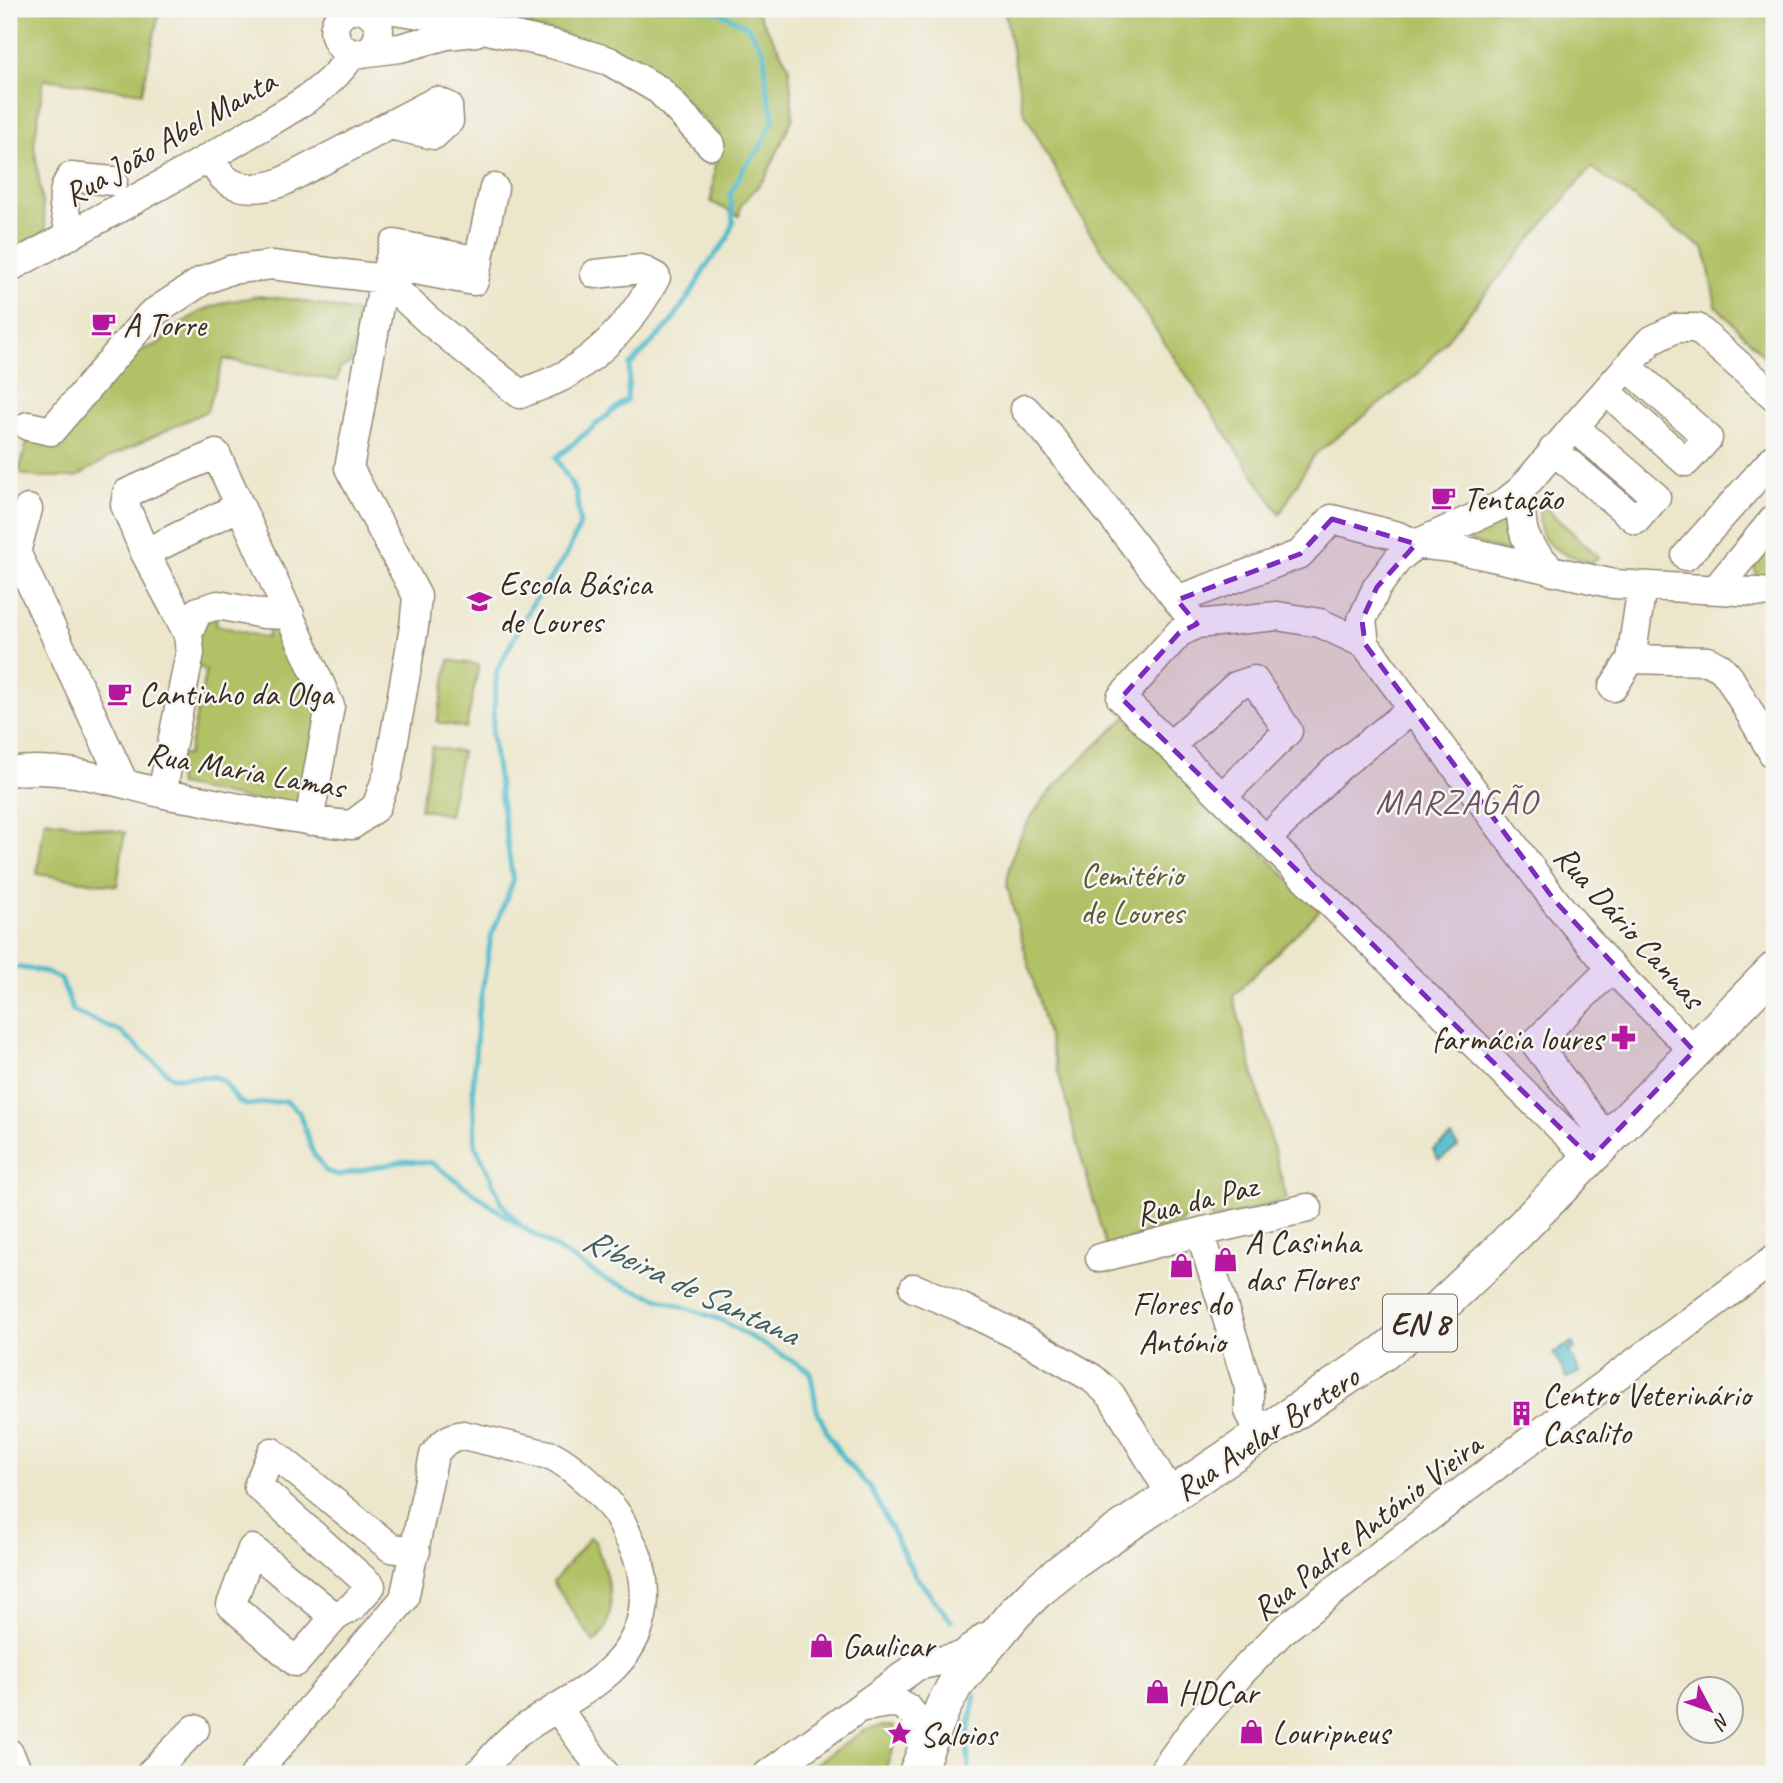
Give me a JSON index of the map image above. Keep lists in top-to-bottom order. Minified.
{"streets":{"main road":["EN 8","Rua Avelar Brotero"],"street":["Rua João Abel Manta","Rua Maria Lamas","Rua Dário Cannas","Rua da Paz","Rua Padre António Vieira"]},"crossings":[["Rua Dário Cannas","Rua Avelar Brotero"],["EN 8","Rua Avelar Brotero"]],"districts":["MARZAGÃO"],"water":["Ribeira de Santana"],"parks":["Cemitério de Loures"],"places":{"cafe":["A Torre","Tentação","Cantinho da Olga"],"school or university":["Escola Básica de Loures"],"pharmacy":["farmácia loures"],"shop":["A Casinha das Flores","Flores do António","Gaulicar","HDCar","Louripneus"],"building":["Centro Veterinário Casalito"],"place":["Saloios"]},"north":"bottom right"}
